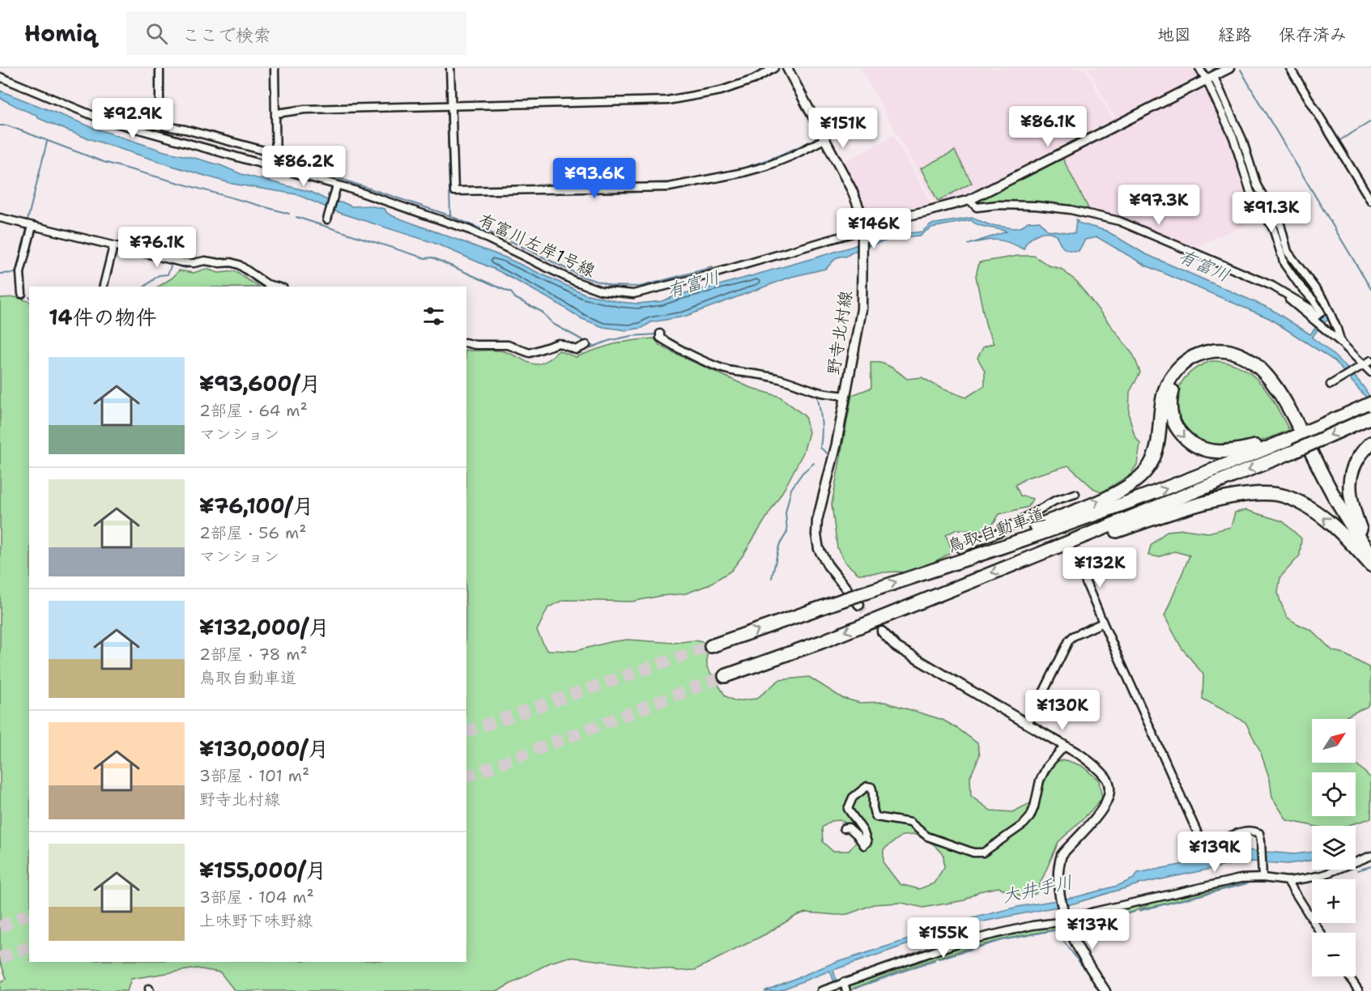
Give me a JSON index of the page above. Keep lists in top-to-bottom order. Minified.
{"streets":{"highway":["鳥取自動車道"],"street":["有富川左岸1号線","野寺北村線"]},"crossings":[["有富川左岸1号線","野寺北村線"],["野寺北村線","鳥取自動車道"]],"water":["有富川","大井手川"],"north":"top right","page":{"header":"Homiq","search":"ここで検索","nav":["地図","経路","保存済み"],"price":["¥92.9K","¥86.1K","¥151K","¥86.2K","¥93.6K","¥97.3K","¥91.3K","¥146K","¥76.1K","¥132K","¥130K","¥139K","¥137K","¥155K"],"heading":"14件の物件","list":[{"name":"¥93,600/月","note":"2部屋 · 64 m² · マンション"},{"name":"¥76,100/月","note":"2部屋 · 56 m² · マンション"},{"name":"¥132,000/月","note":"2部屋 · 78 m² · 鳥取自動車道"},{"name":"¥130,000/月","note":"3部屋 · 101 m² · 野寺北村線"},{"name":"¥155,000/月","note":"3部屋 · 104 m² · 上味野下味野線"}],"map_buttons":["+","−"]}}
